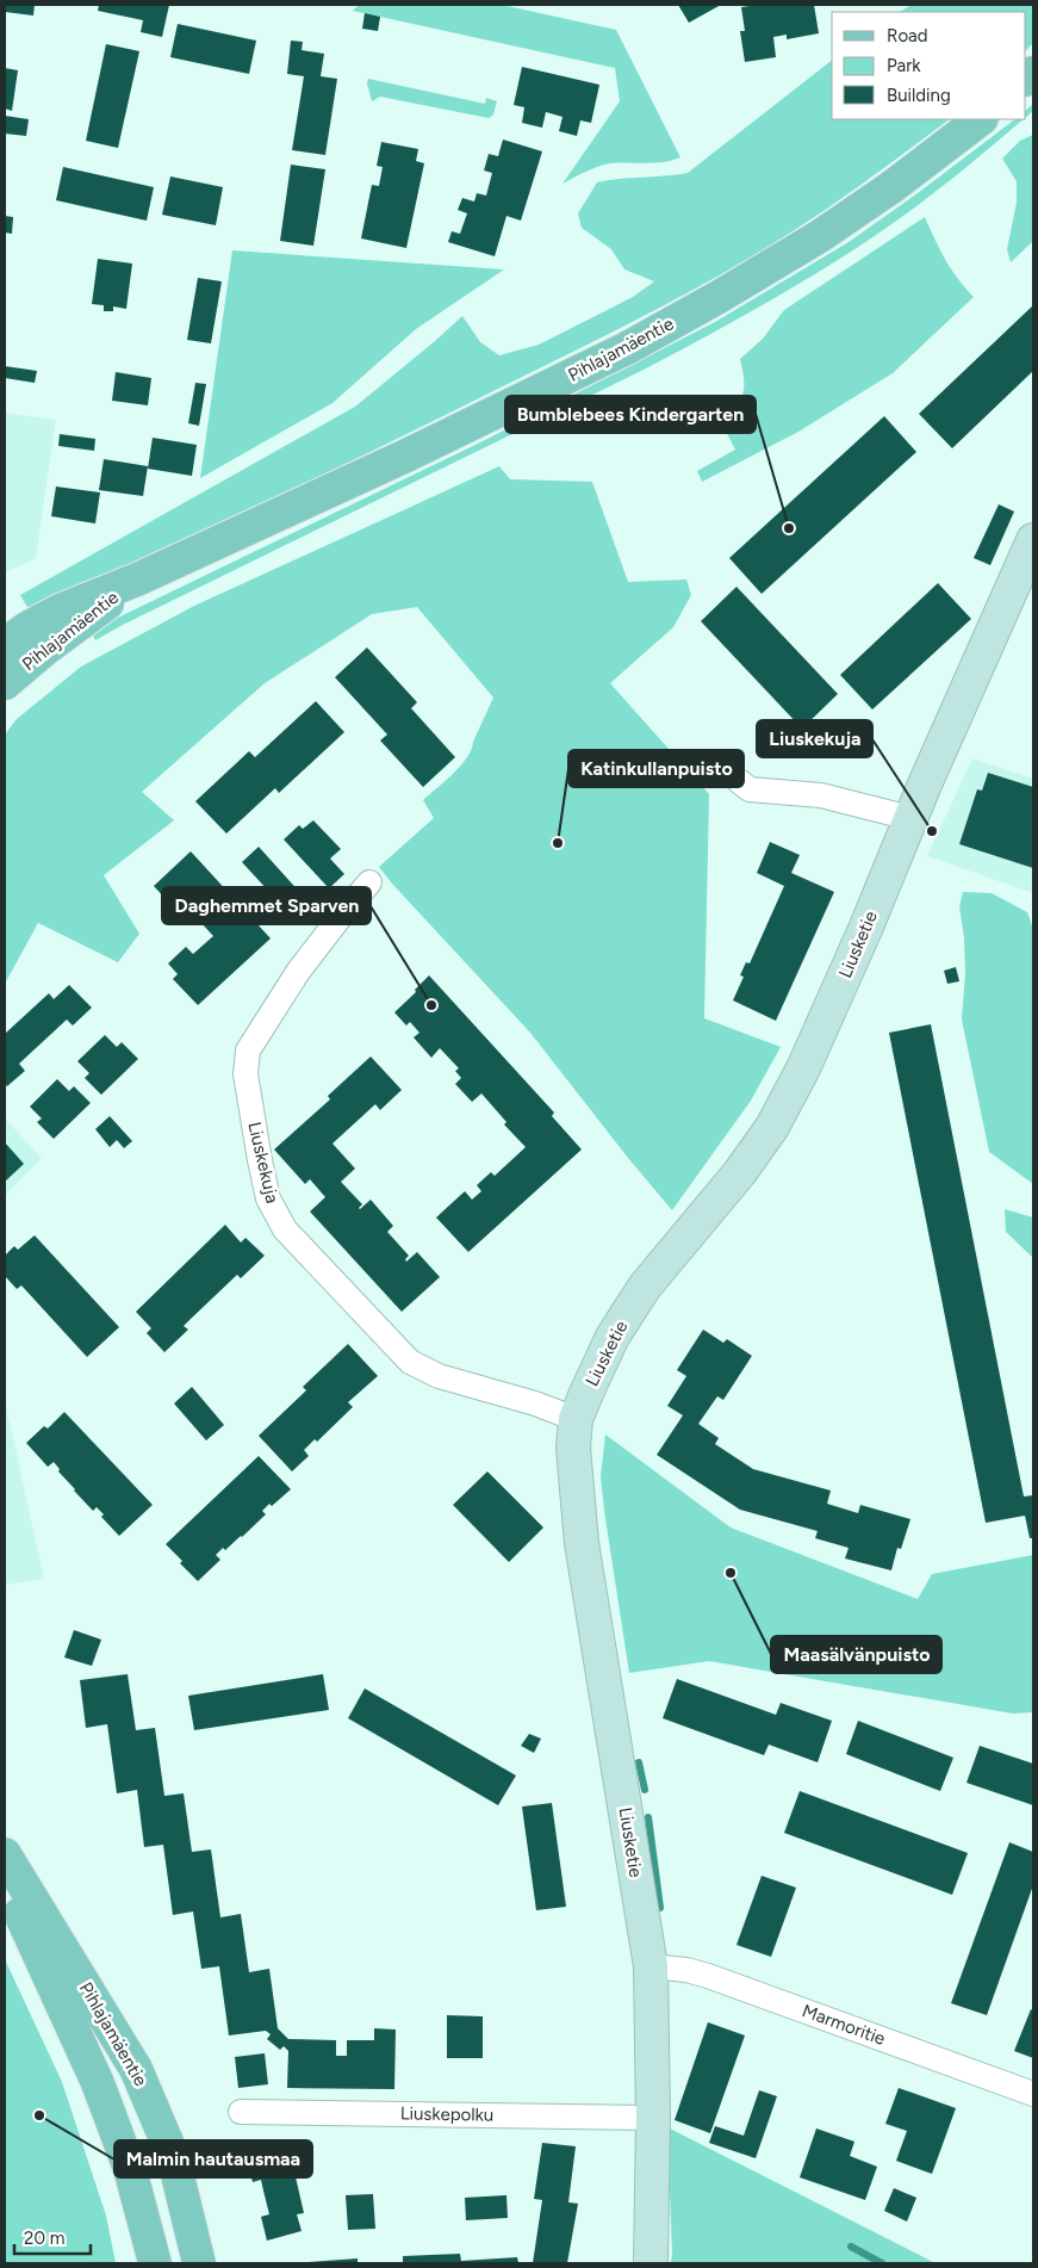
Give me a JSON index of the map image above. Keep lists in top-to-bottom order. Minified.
{"streets":{"main road":["Pihlajamäentie"],"street":["Liusketie","Liuskekuja","Marmoritie","Liuskepolku"]},"crossings":[["Liusketie","Liuskekuja"],["Liusketie","Marmoritie"],["Liusketie","Liuskepolku"]],"places":["Bumblebees Kindergarten","Liuskekuja","Katinkullanpuisto","Daghemmet Sparven","Maasälvänpuisto","Malmin hautausmaa"],"legend":["Road","Park","Building"],"scale_bar":"20 m"}
